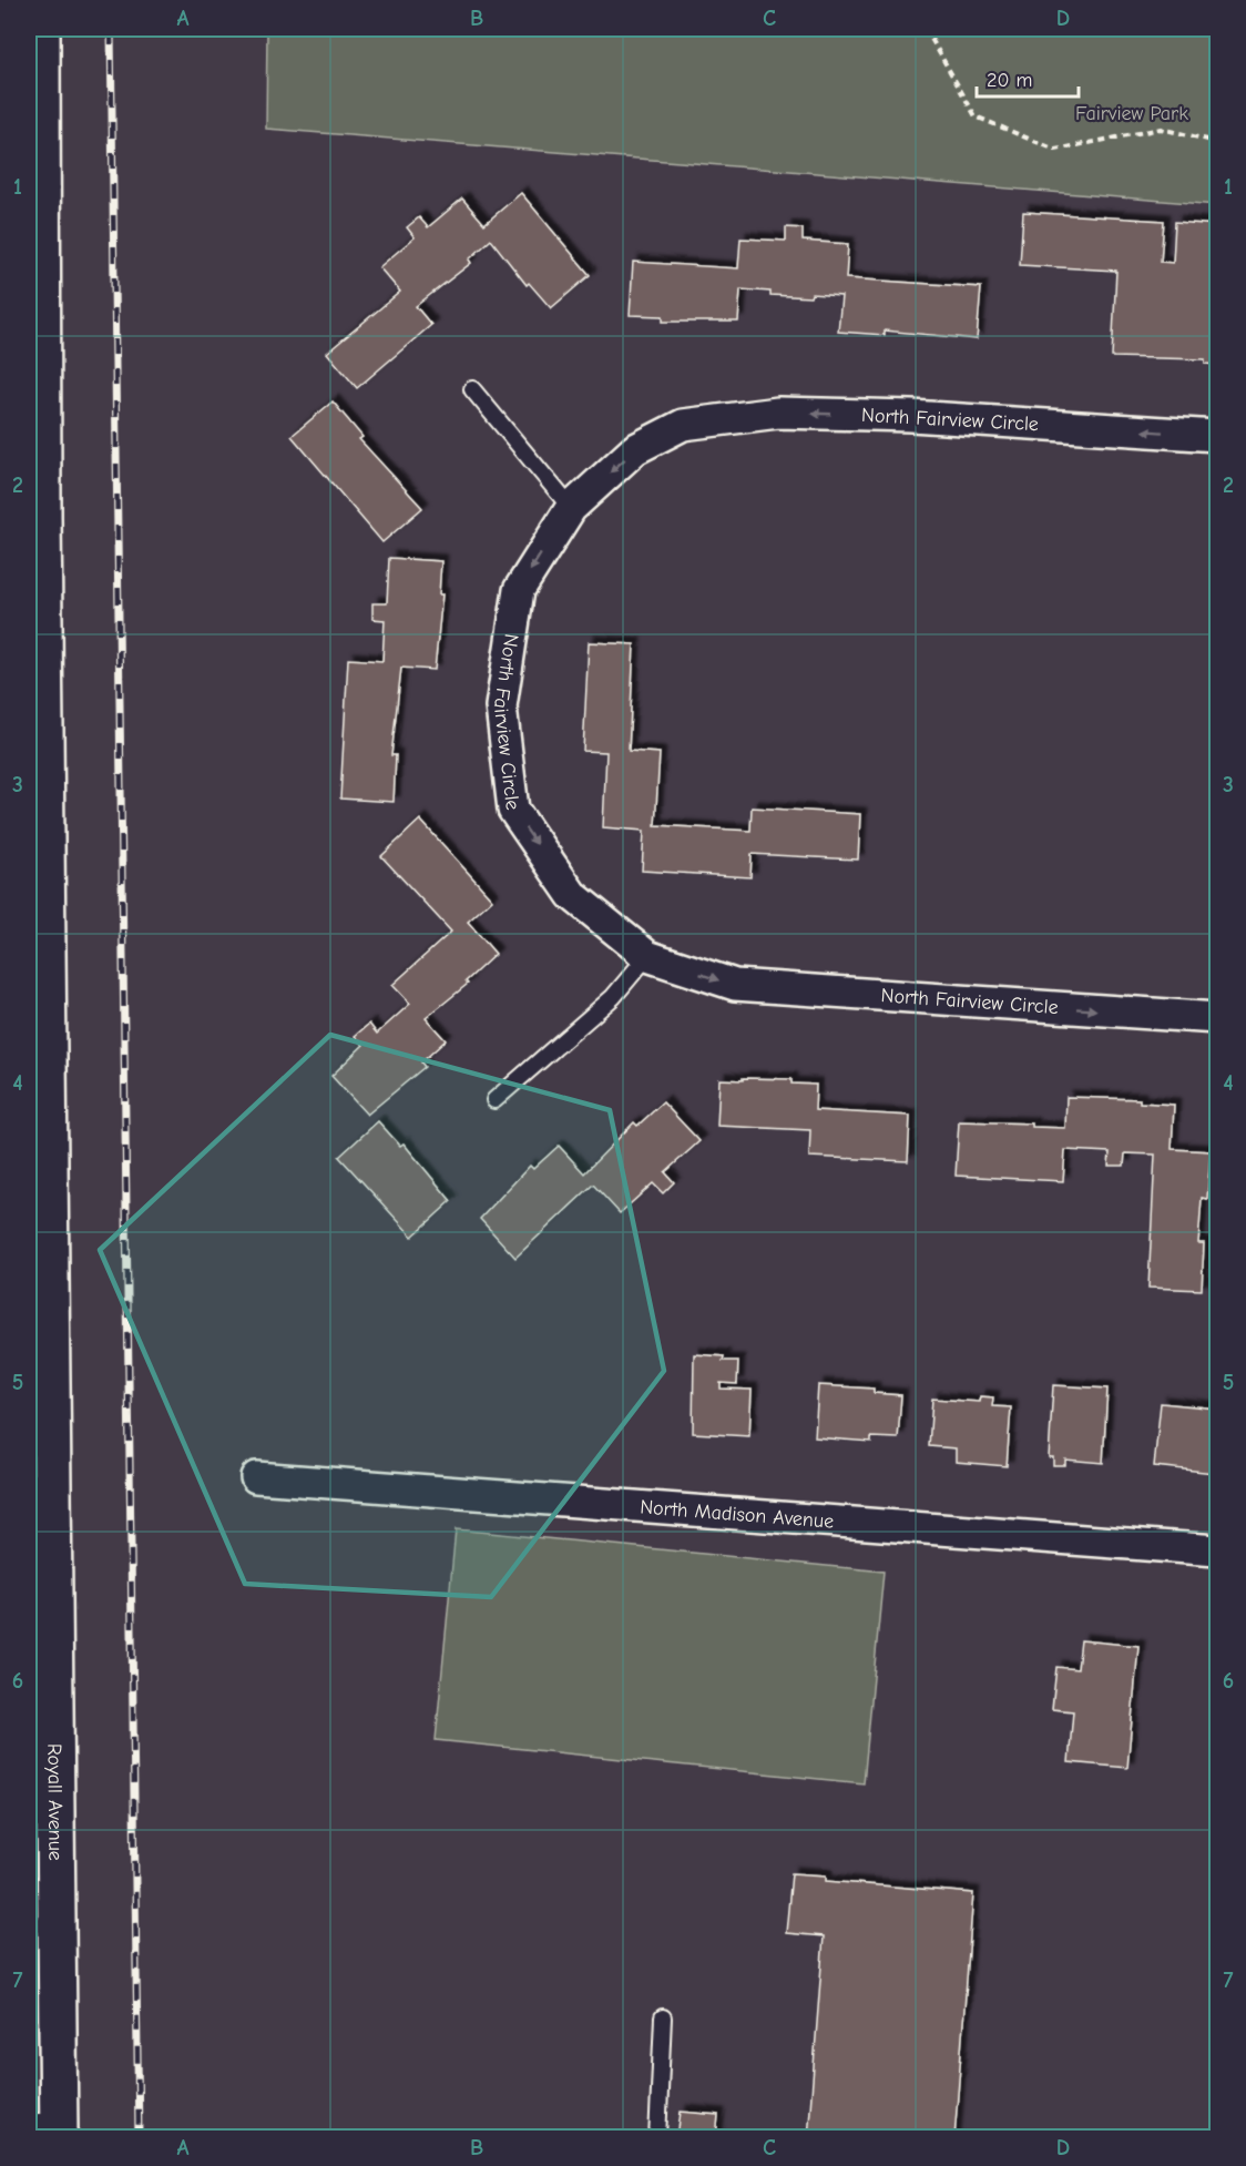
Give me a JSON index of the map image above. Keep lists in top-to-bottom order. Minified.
{"streets":{"street":["North Fairview Circle","North Madison Avenue","Royall Avenue"]},"parks":["Fairview Park"],"scale_bar":"20 m","grid":{"columns":["A","B","C","D"],"rows":["1","2","3","4","5","6","7"]}}
